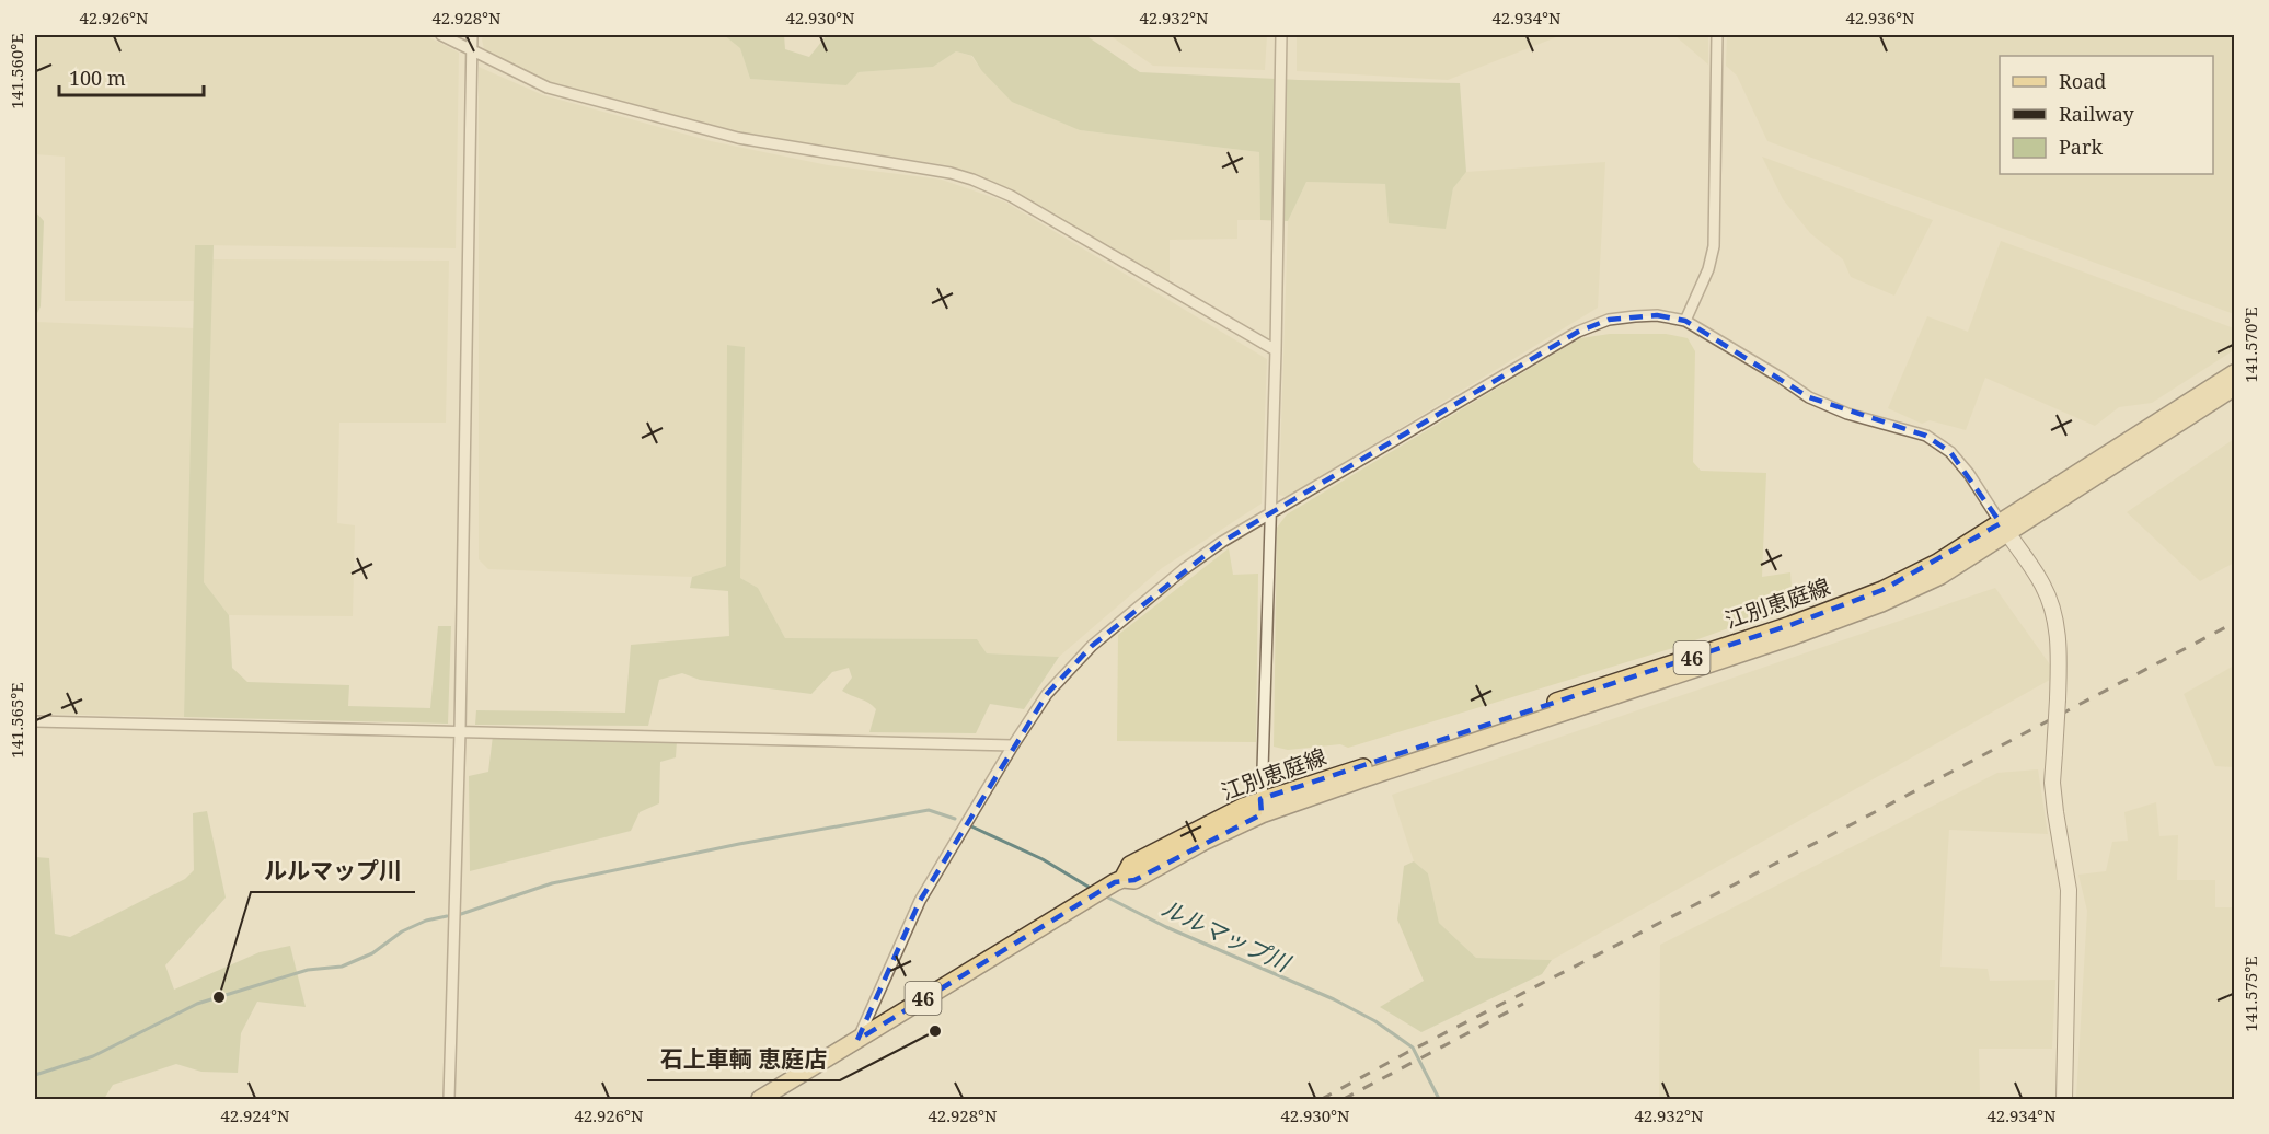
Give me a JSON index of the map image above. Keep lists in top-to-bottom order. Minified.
{"streets":{"main road":["江別恵庭線","46"]},"water":["ルルマップ川"],"places":["ルルマップ川","石上車輌 恵庭店"],"legend":["Road","Railway","Park"],"scale_bar":"100 m","coordinates":["42.926°N","42.928°N","42.930°N","42.932°N","42.934°N","42.936°N","141.560°E","141.570°E","141.565°E","141.575°E","42.924°N"]}
